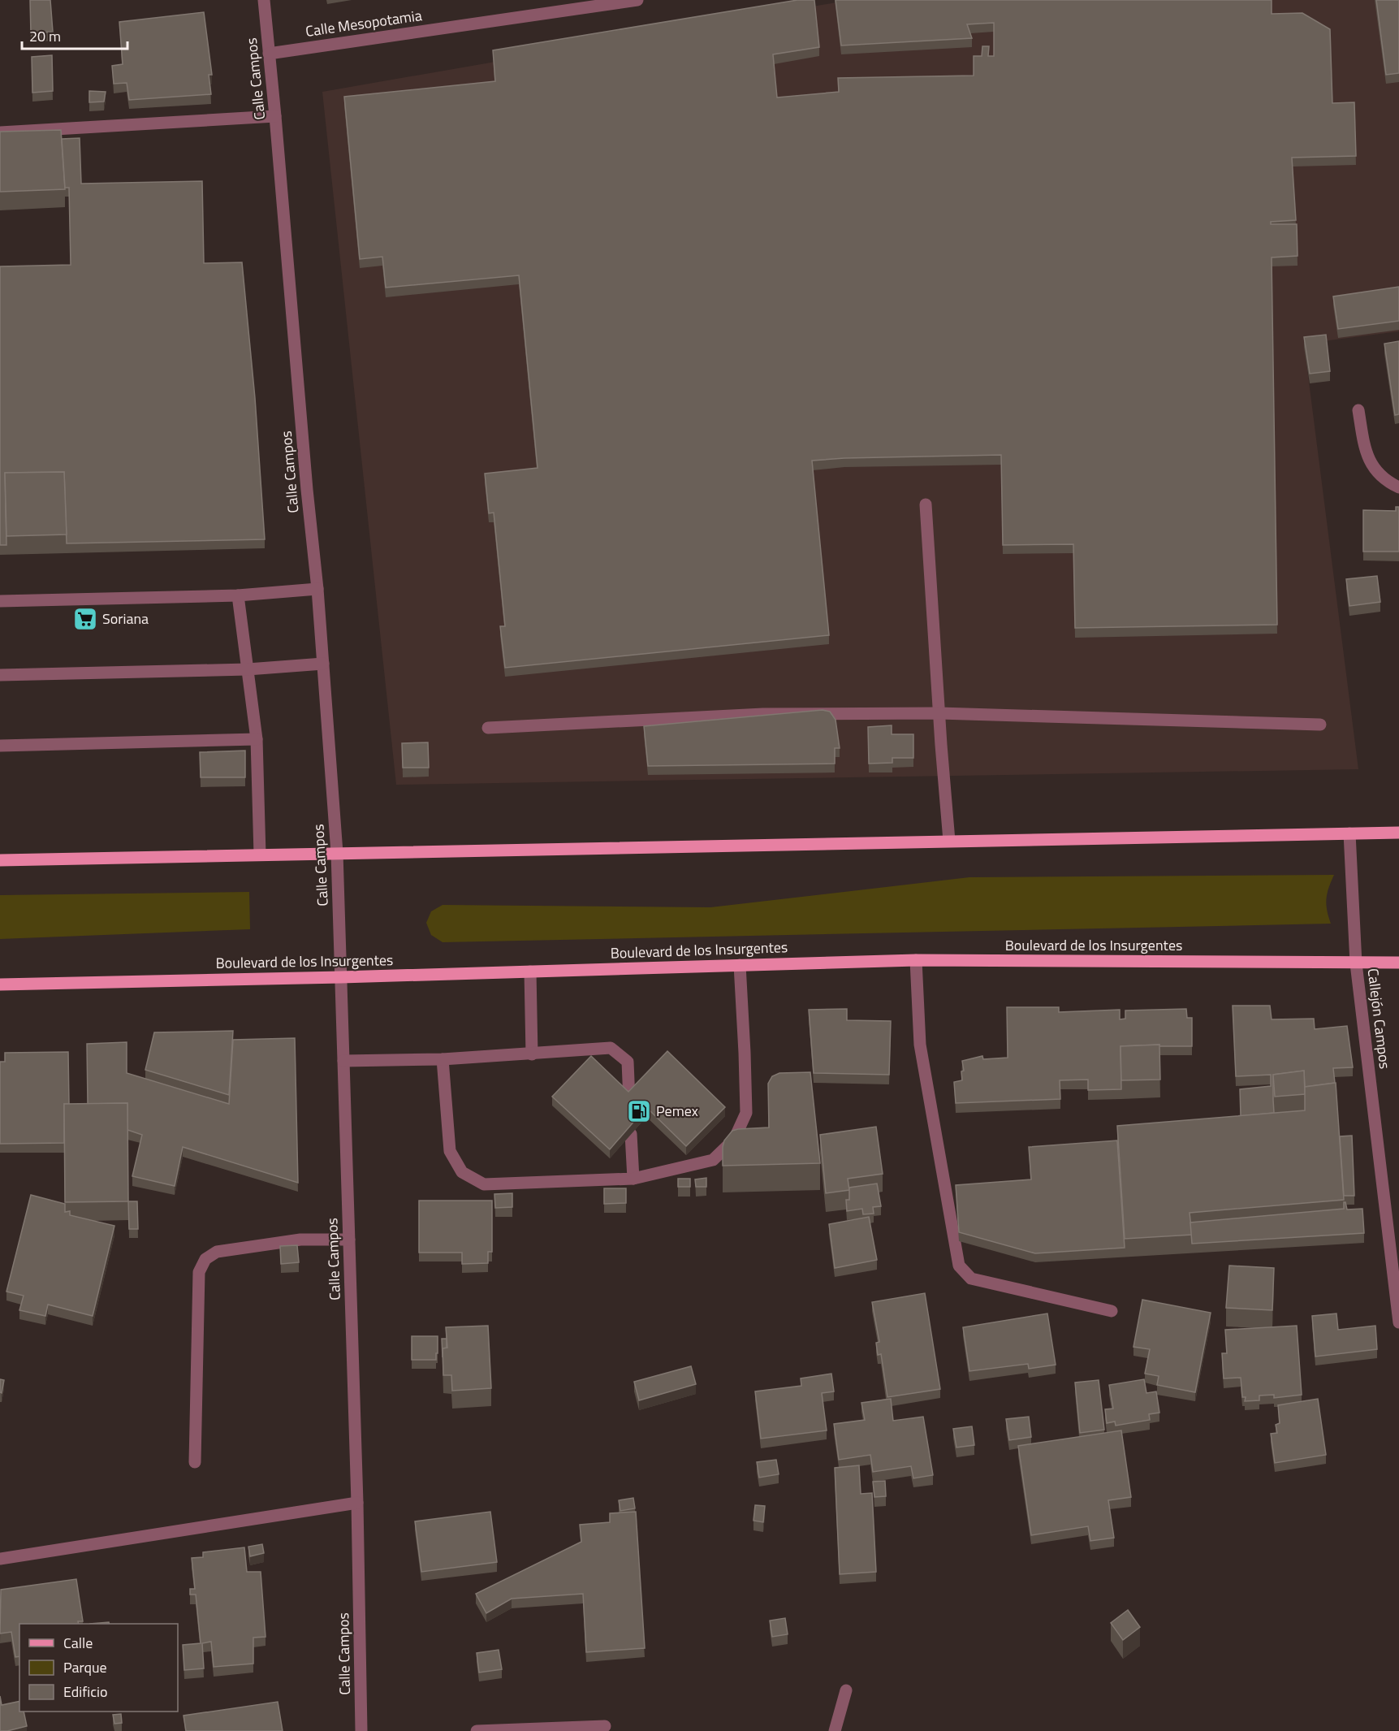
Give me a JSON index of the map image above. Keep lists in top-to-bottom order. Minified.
{"streets":{"main road":["Boulevard de los Insurgentes"],"street":["Calle Mesopotamia","Calle Campos","Callejón Campos"]},"crossings":[["Calle Mesopotamia","Calle Campos"],["Calle Campos","Boulevard de los Insurgentes"],["Boulevard de los Insurgentes","Callejón Campos"]],"places":{"supermarket":["Soriana"],"fuel station":["Pemex"]},"legend":["Calle","Parque","Edificio"],"scale_bar":"20 m"}
